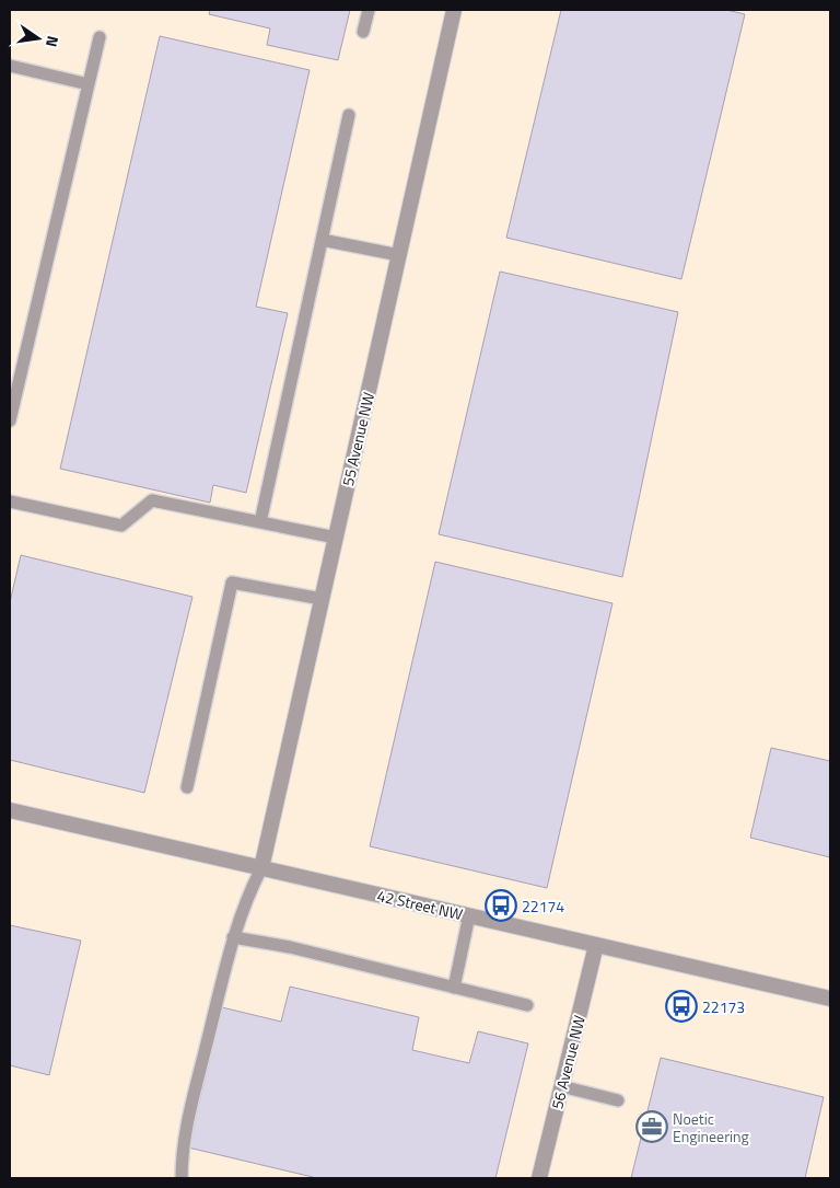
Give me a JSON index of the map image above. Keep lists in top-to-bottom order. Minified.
{"streets":{"street":["55 Avenue NW","42 Street NW","56 Avenue NW"]},"crossings":[["55 Avenue NW","42 Street NW"],["42 Street NW","56 Avenue NW"]],"places":{"bus stop":["22174","22173"],"office":["Noetic Engineering"]},"north":"right"}
